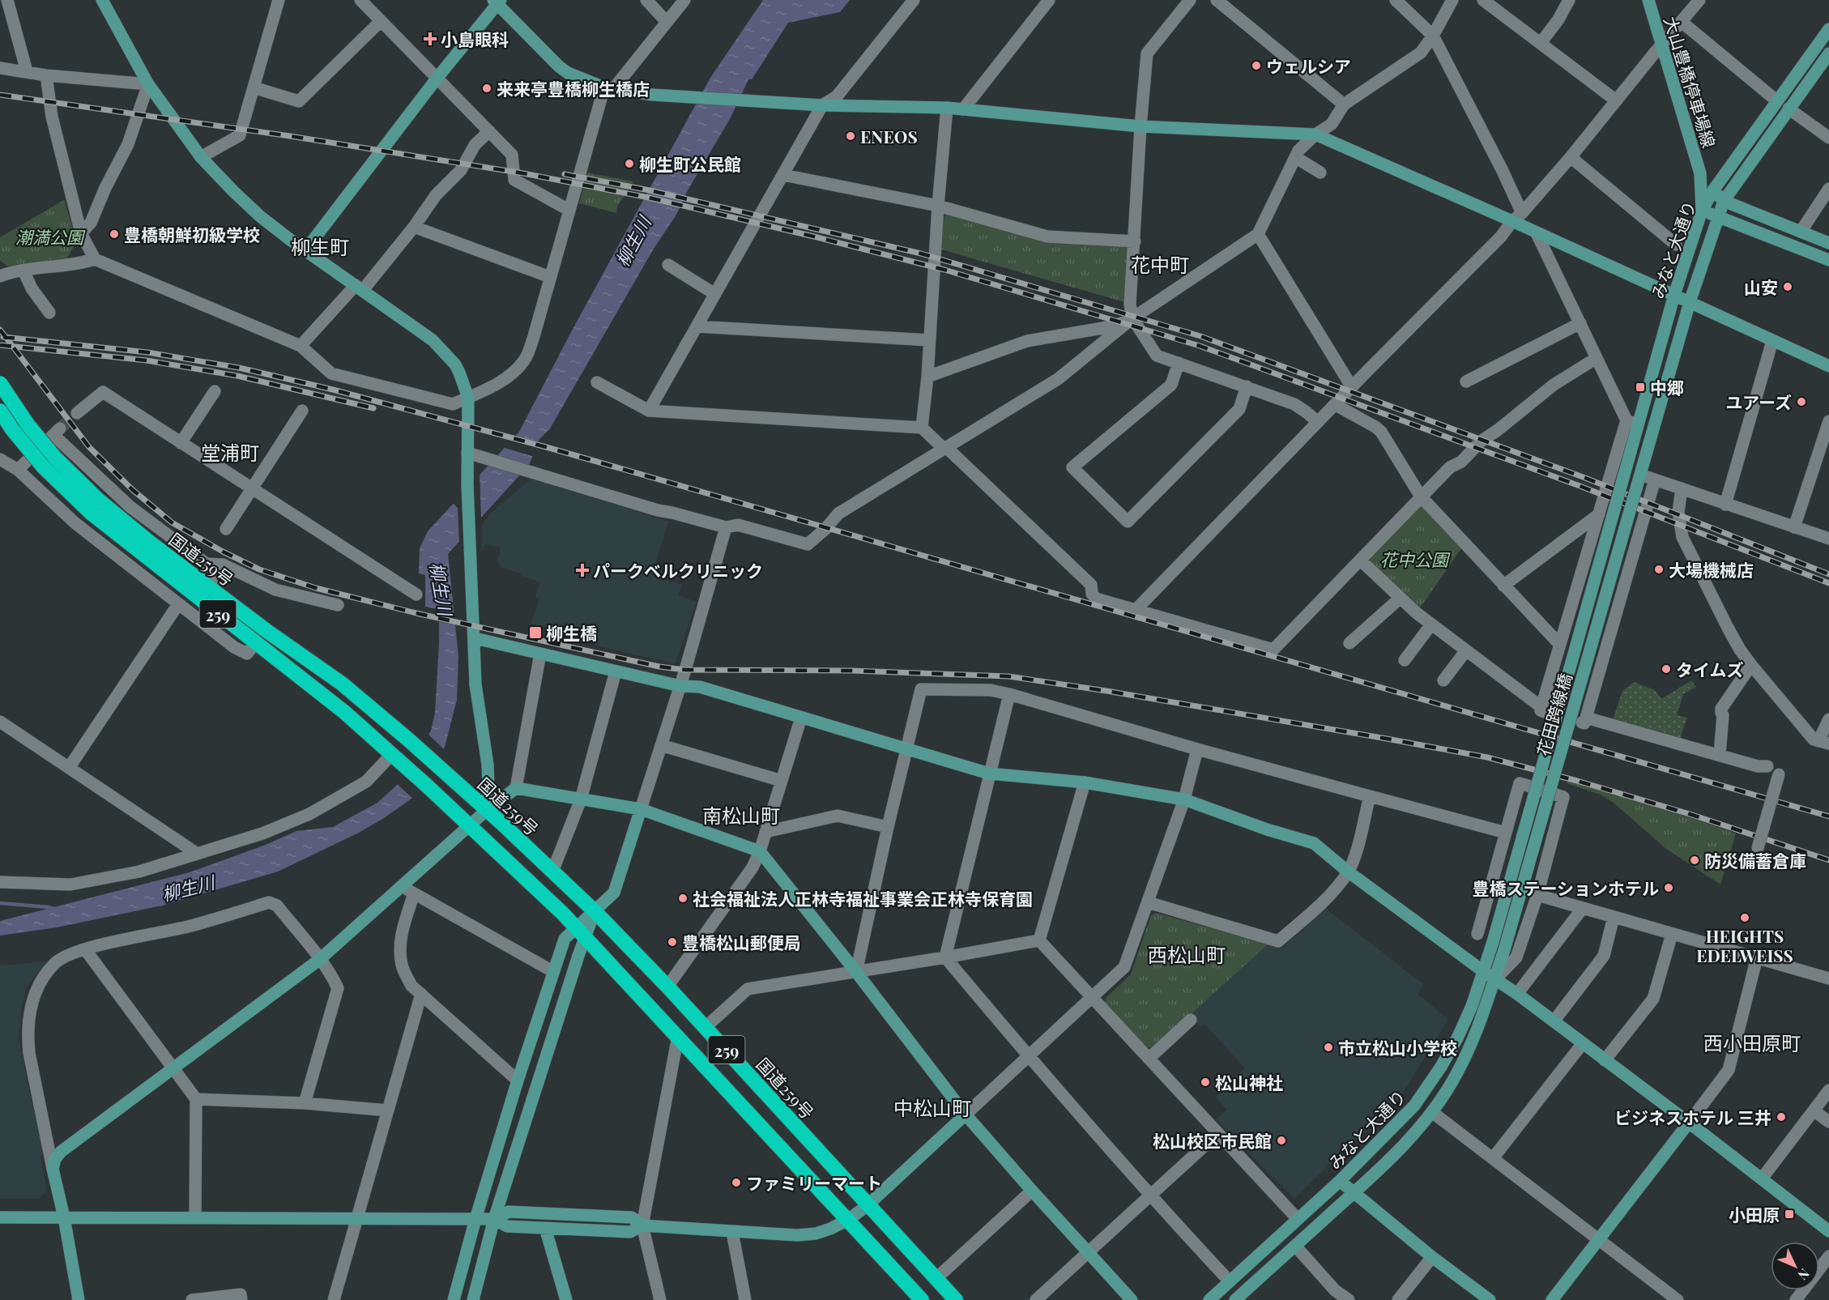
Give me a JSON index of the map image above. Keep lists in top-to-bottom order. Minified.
{"streets":{"highway":["国道259号","259"],"street":["大山豊橋停車場線","みなと大通り","花田跨線橋"]},"crossings":[["大山豊橋停車場線","みなと大通り"],["みなと大通り","花田跨線橋"]],"districts":["柳生町","花中町","堂浦町","南松山町","西松山町","西小田原町","中松山町"],"water":["柳生川"],"parks":["潮満公園","花中公園"],"places":{"health":["小島眼科","パークベルクリニック"],"other":["ウェルシア","来来亭豊橋柳生橋店","ENEOS","柳生町公民館","豊橋朝鮮初級学校","山安","ユアーズ","大場機械店","タイムズ","防災備蓄倉庫","豊橋ステーションホテル","社会福祉法人正林寺福祉事業会正林寺保育園","HEIGHTS EDELWEISS","豊橋松山郵便局","市立松山小学校","松山神社","ビジネスホテル 三井","松山校区市民館","ファミリーマート"],"transit":["中郷","柳生橋","小田原"]},"north":"bottom right"}
